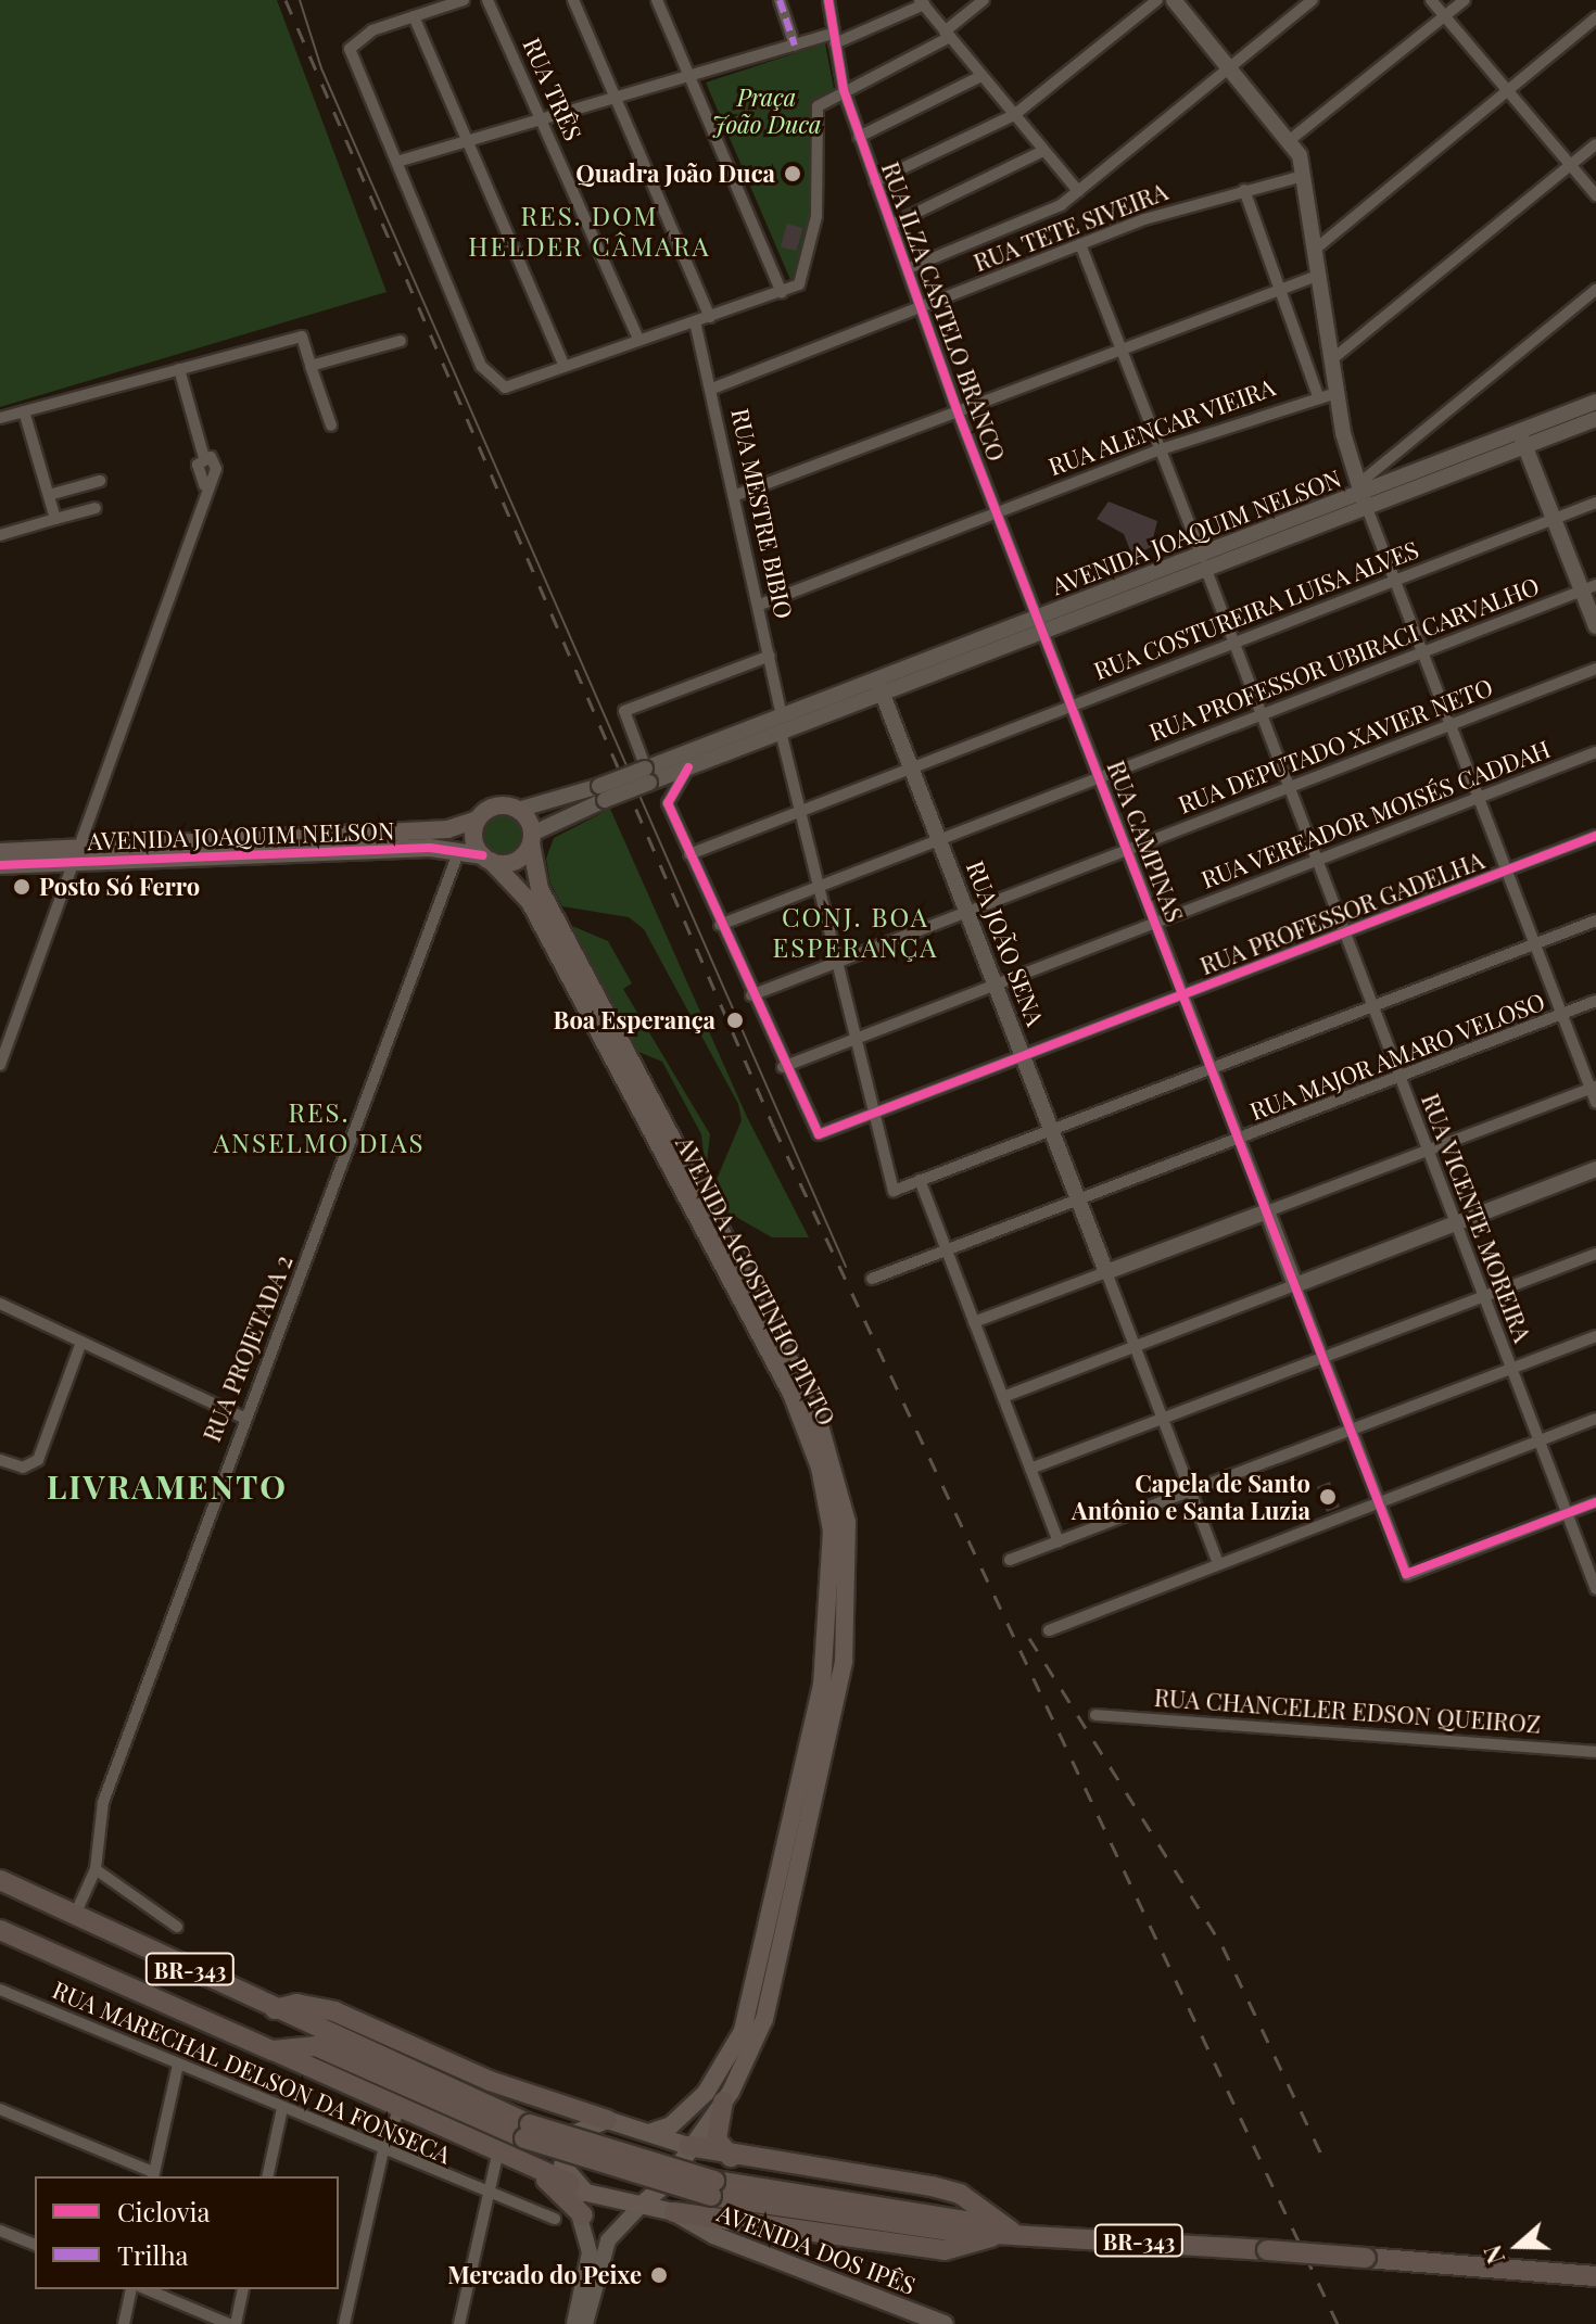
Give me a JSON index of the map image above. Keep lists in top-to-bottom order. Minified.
{"streets":{"highway":["BR-343"],"main road":["AVENIDA JOAQUIM NELSON","AVENIDA AGOSTINHO PINTO","AVENIDA DOS IPÊS"],"street":["RUA TRÊS","RUA TETE SIVEIRA","RUA ILZA CASTELO BRANCO","RUA ALENCAR VIEIRA","RUA MESTRE BIBIO","RUA COSTUREIRA LUISA ALVES","RUA PROFESSOR UBIRACI CARVALHO","RUA DEPUTADO XAVIER NETO","RUA VEREADOR MOISÉS CADDAH","RUA CAMPINAS","RUA PROFESSOR GADELHA","RUA JOÃO SENA","RUA MAJOR AMARO VELOSO","RUA VICENTE MOREIRA","RUA PROJETADA 2","RUA CHANCELER EDSON QUEIROZ","RUA MARECHAL DELSON DA FONSECA"]},"crossings":[["RUA TETE SIVEIRA","RUA ILZA CASTELO BRANCO"],["RUA TETE SIVEIRA","RUA MESTRE BIBIO"],["RUA TETE SIVEIRA","RUA VICENTE MOREIRA"],["RUA ILZA CASTELO BRANCO","RUA ALENCAR VIEIRA"],["RUA ILZA CASTELO BRANCO","AVENIDA JOAQUIM NELSON"],["RUA ILZA CASTELO BRANCO","RUA CAMPINAS"],["RUA ALENCAR VIEIRA","RUA MESTRE BIBIO"],["RUA ALENCAR VIEIRA","RUA VICENTE MOREIRA"],["RUA MESTRE BIBIO","AVENIDA JOAQUIM NELSON"],["RUA MESTRE BIBIO","RUA COSTUREIRA LUISA ALVES"],["RUA MESTRE BIBIO","RUA PROFESSOR UBIRACI CARVALHO"],["RUA MESTRE BIBIO","RUA DEPUTADO XAVIER NETO"],["RUA MESTRE BIBIO","RUA VEREADOR MOISÉS CADDAH"],["RUA MESTRE BIBIO","RUA PROFESSOR GADELHA"],["AVENIDA JOAQUIM NELSON","RUA CAMPINAS"],["AVENIDA JOAQUIM NELSON","RUA JOÃO SENA"],["AVENIDA JOAQUIM NELSON","RUA VICENTE MOREIRA"],["AVENIDA JOAQUIM NELSON","AVENIDA AGOSTINHO PINTO"],["AVENIDA JOAQUIM NELSON","RUA PROJETADA 2"],["RUA COSTUREIRA LUISA ALVES","RUA CAMPINAS"],["RUA COSTUREIRA LUISA ALVES","RUA JOÃO SENA"],["RUA COSTUREIRA LUISA ALVES","RUA VICENTE MOREIRA"],["RUA PROFESSOR UBIRACI CARVALHO","RUA CAMPINAS"],["RUA PROFESSOR UBIRACI CARVALHO","RUA JOÃO SENA"],["RUA PROFESSOR UBIRACI CARVALHO","RUA VICENTE MOREIRA"],["RUA DEPUTADO XAVIER NETO","RUA CAMPINAS"],["RUA DEPUTADO XAVIER NETO","RUA JOÃO SENA"],["RUA DEPUTADO XAVIER NETO","RUA VICENTE MOREIRA"],["RUA VEREADOR MOISÉS CADDAH","RUA CAMPINAS"],["RUA VEREADOR MOISÉS CADDAH","RUA PROFESSOR GADELHA"],["RUA VEREADOR MOISÉS CADDAH","RUA JOÃO SENA"],["RUA VEREADOR MOISÉS CADDAH","RUA VICENTE MOREIRA"],["RUA CAMPINAS","RUA PROFESSOR GADELHA"],["RUA CAMPINAS","RUA MAJOR AMARO VELOSO"],["RUA PROFESSOR GADELHA","RUA JOÃO SENA"],["RUA PROFESSOR GADELHA","RUA VICENTE MOREIRA"],["RUA JOÃO SENA","RUA MAJOR AMARO VELOSO"],["RUA MAJOR AMARO VELOSO","RUA VICENTE MOREIRA"],["AVENIDA AGOSTINHO PINTO","AVENIDA DOS IPÊS"],["RUA PROJETADA 2","BR-343"]],"districts":["RES. DOM HELDER CÂMARA","CONJ. BOA ESPERANÇA","RES. ANSELMO DIAS","LIVRAMENTO"],"parks":["Praça João Duca"],"places":["Quadra João Duca","Posto Só Ferro","Boa Esperança","Capela de Santo Antônio e Santa Luzia","Mercado do Peixe"],"legend":["Ciclovia","Trilha"],"north":"left"}
